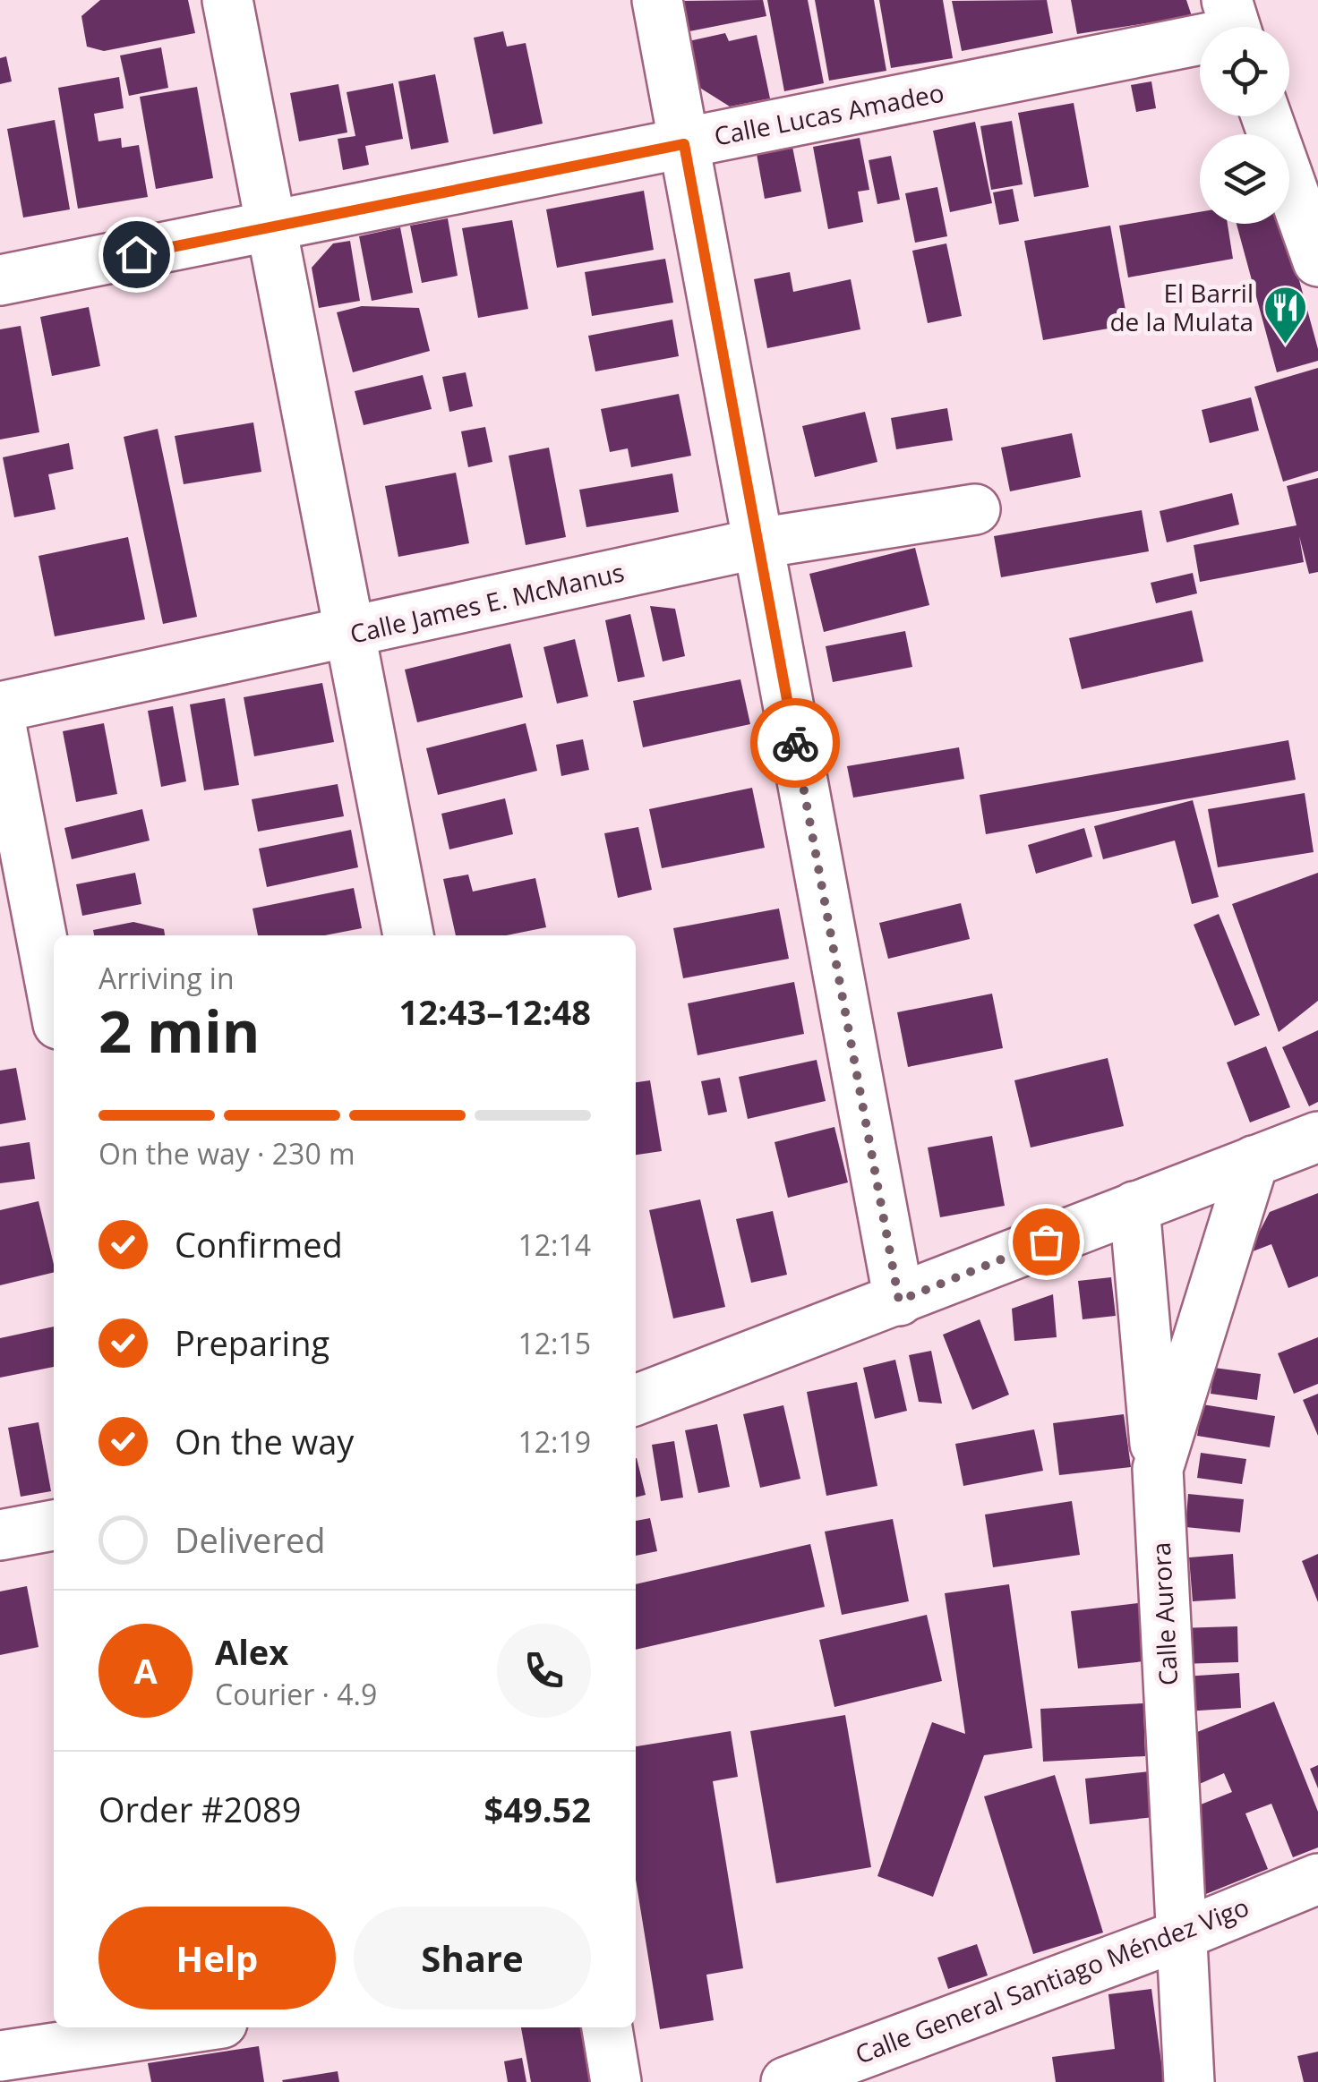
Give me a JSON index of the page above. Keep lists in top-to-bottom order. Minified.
{"streets":{"street":["Calle Lucas Amadeo","Calle James E. McManus","Calle Aurora","Calle General Santiago Méndez Vigo"]},"crossings":[["Calle Aurora","Calle General Santiago Méndez Vigo"]],"places":{"restaurant":["El Barril de la Mulata"]},"page":{"heading":["2 min","Arriving in","12:43–12:48"],"panel":["Alex","Courier · 4.9","Order #2089","$49.52"],"bar":"On the way · 230 m","list":[["Confirmed","12:14"],["Preparing","12:15"],["On the way","12:19"],"Delivered"],"round":"A","buttons":["Help","Share"]}}
